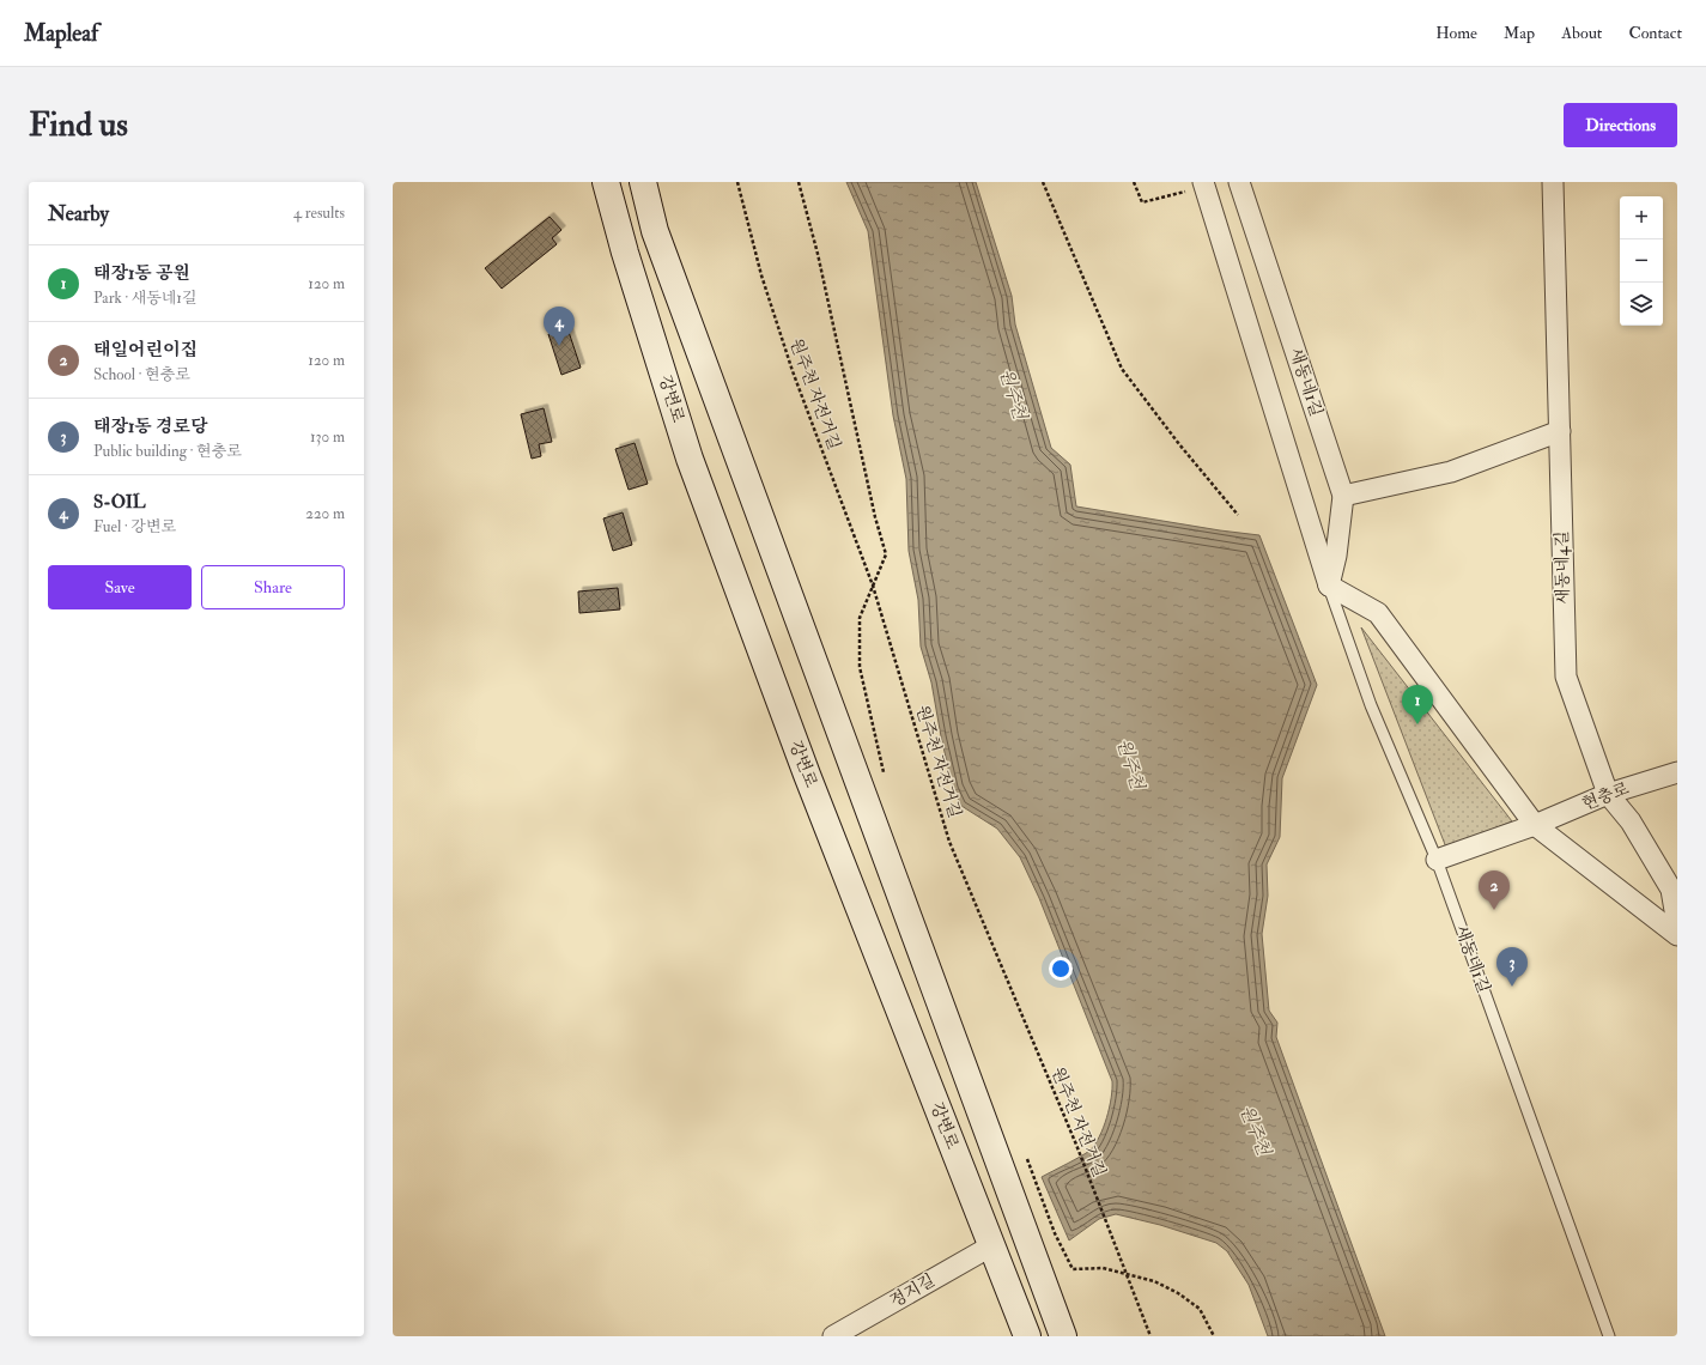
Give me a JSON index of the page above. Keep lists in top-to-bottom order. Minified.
{"streets":{"street":["새동네1길","강변로","새동네4길","현충로","정지길"],"path":["원주천 자전거길"]},"crossings":[["새동네1길","현충로"],["강변로","정지길"],["새동네4길","현충로"]],"water":["원주천"],"page":{"header":"Mapleaf","nav":["Home","Map","About","Contact"],"buttons":["Directions",["Save","Share"]],"title":"Find us","heading":["Nearby","4 results"],"map_buttons":["+","−"],"list":[{"mark":"1","name":"태장1동 공원","note":"Park · 새동네1길","value":"120 m"},{"mark":"2","name":"태일어린이집","note":"School · 현충로","value":"120 m"},{"mark":"3","name":"태장1동 경로당","note":"Public building · 현충로","value":"130 m"},{"mark":"4","name":"S-OIL","note":"Fuel · 강변로","value":"220 m"}],"pins":["4","1","2","3"]}}
